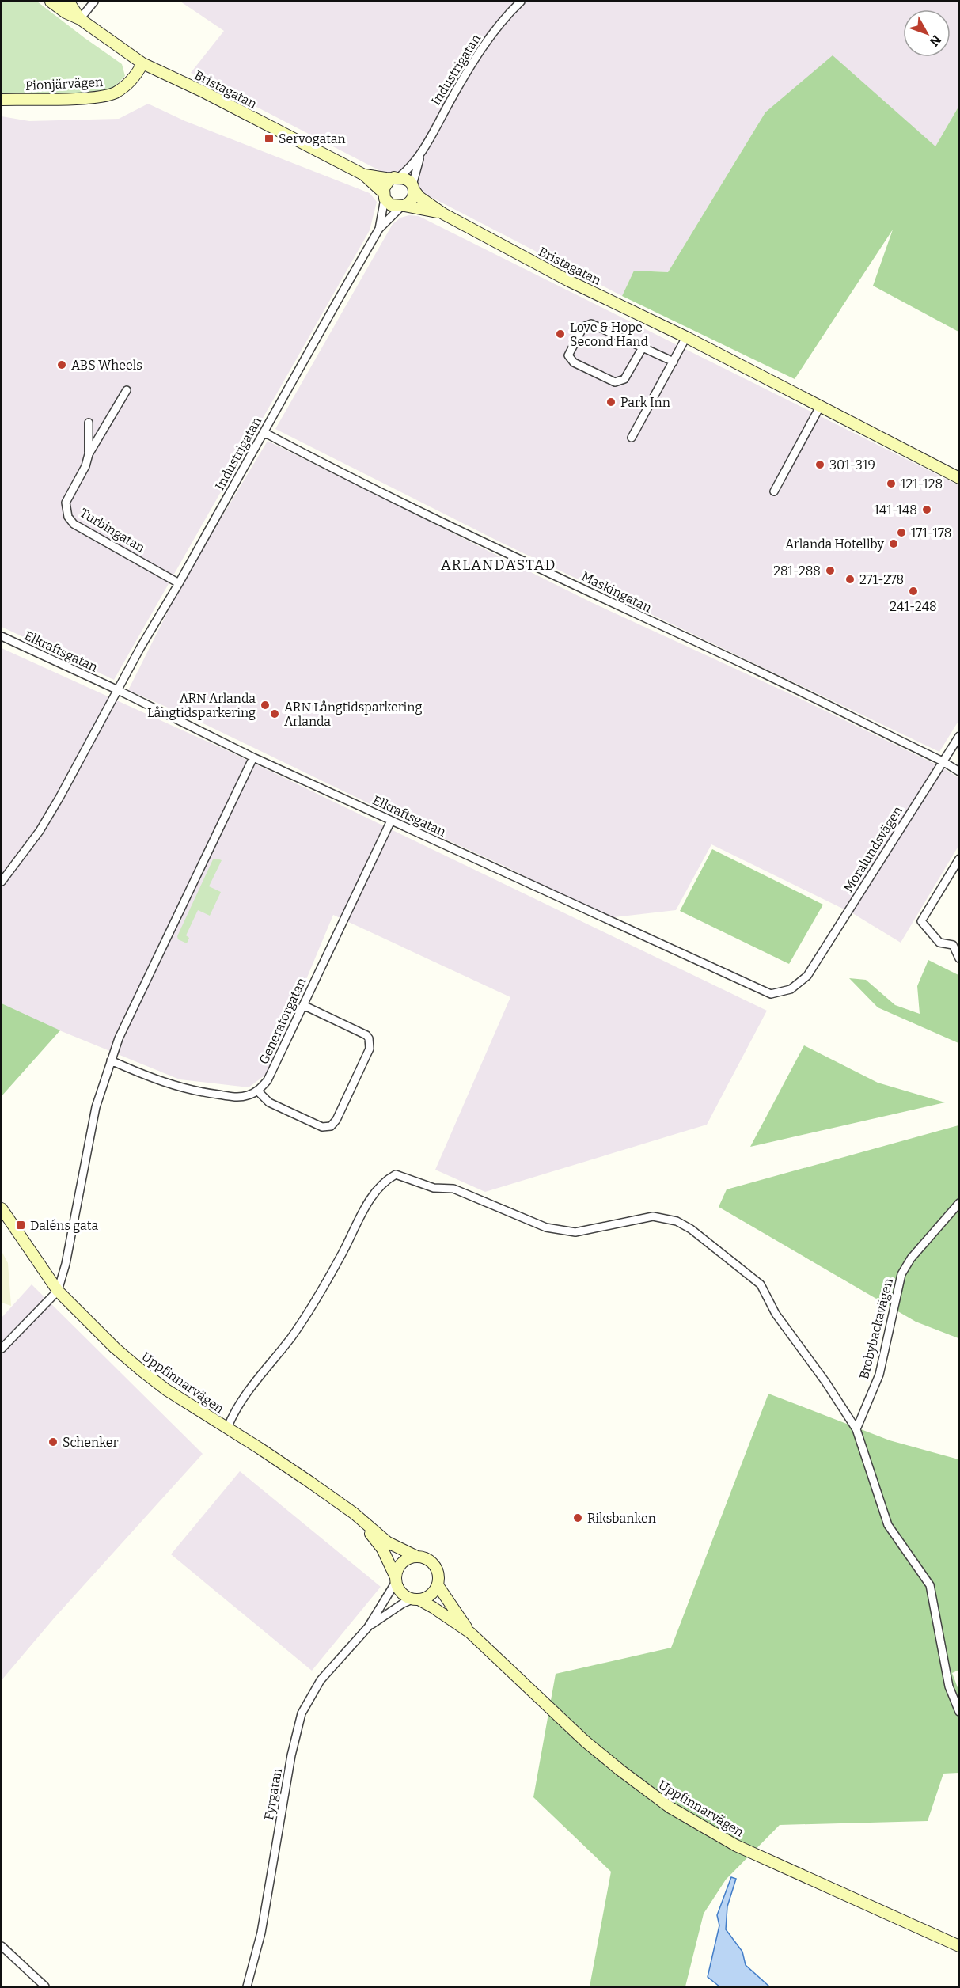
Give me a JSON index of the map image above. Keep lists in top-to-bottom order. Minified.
{"streets":{"street":["Industrigatan","Pionjärvägen","Bristagatan","Turbingatan","Maskingatan","Elkraftsgatan","Moralundsvägen","Generatorgatan","Brobybackavägen","Uppfinnarvägen","Fyrgatan"]},"crossings":[["Industrigatan","Bristagatan"],["Industrigatan","Turbingatan"],["Industrigatan","Maskingatan"],["Industrigatan","Elkraftsgatan"],["Pionjärvägen","Bristagatan"],["Maskingatan","Moralundsvägen"],["Elkraftsgatan","Moralundsvägen"],["Elkraftsgatan","Generatorgatan"],["Uppfinnarvägen","Fyrgatan"]],"districts":["ARLANDASTAD"],"places":{"transit":["Servogatan","Daléns gata"],"other":["Love & Hope Second Hand","ABS Wheels","Park Inn","301-319","121-128","141-148","171-178","Arlanda Hotellby","281-288","271-278","241-248","ARN Arlanda Långtidsparkering","ARN Långtidsparkering Arlanda","Schenker","Riksbanken"]},"north":"bottom right"}
